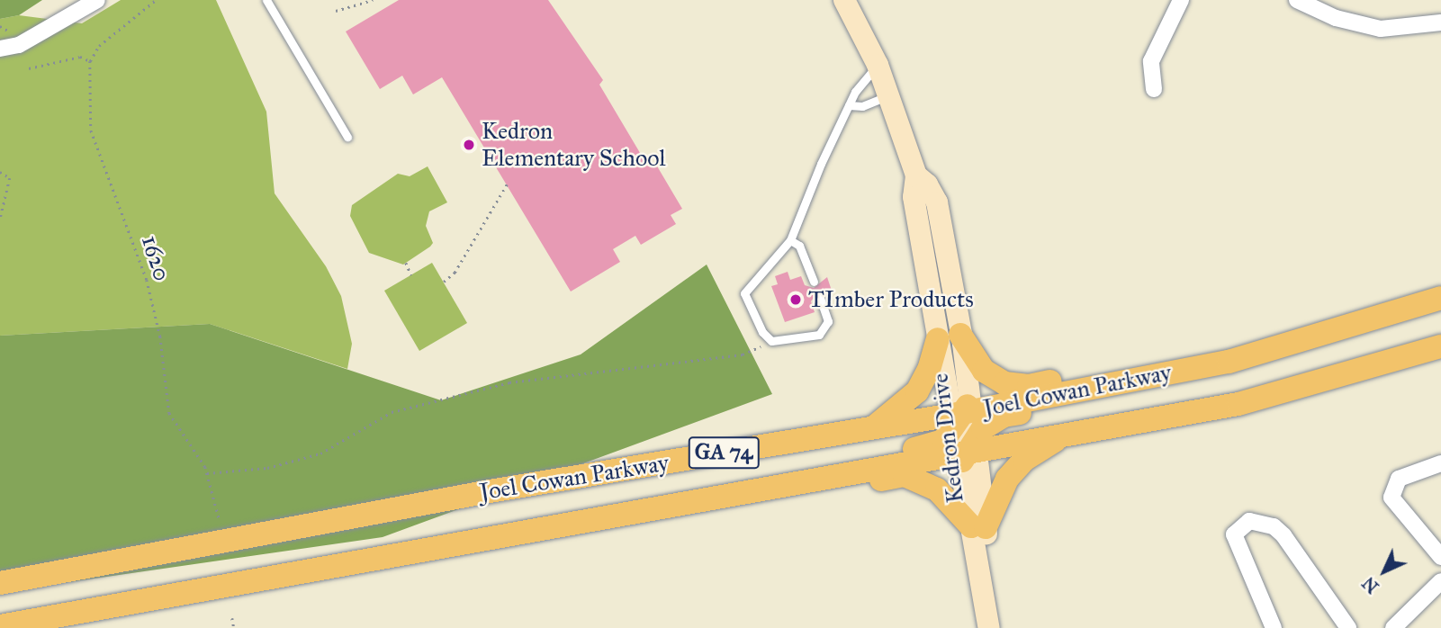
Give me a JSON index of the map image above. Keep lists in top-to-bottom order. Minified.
{"streets":{"main road":["Joel Cowan Parkway","GA 74"],"street":["Kedron Drive"],"path":["1620"]},"crossings":[["Joel Cowan Parkway","Kedron Drive"]],"places":["Kedron Elementary School","TImber Products"],"north":"bottom left"}
